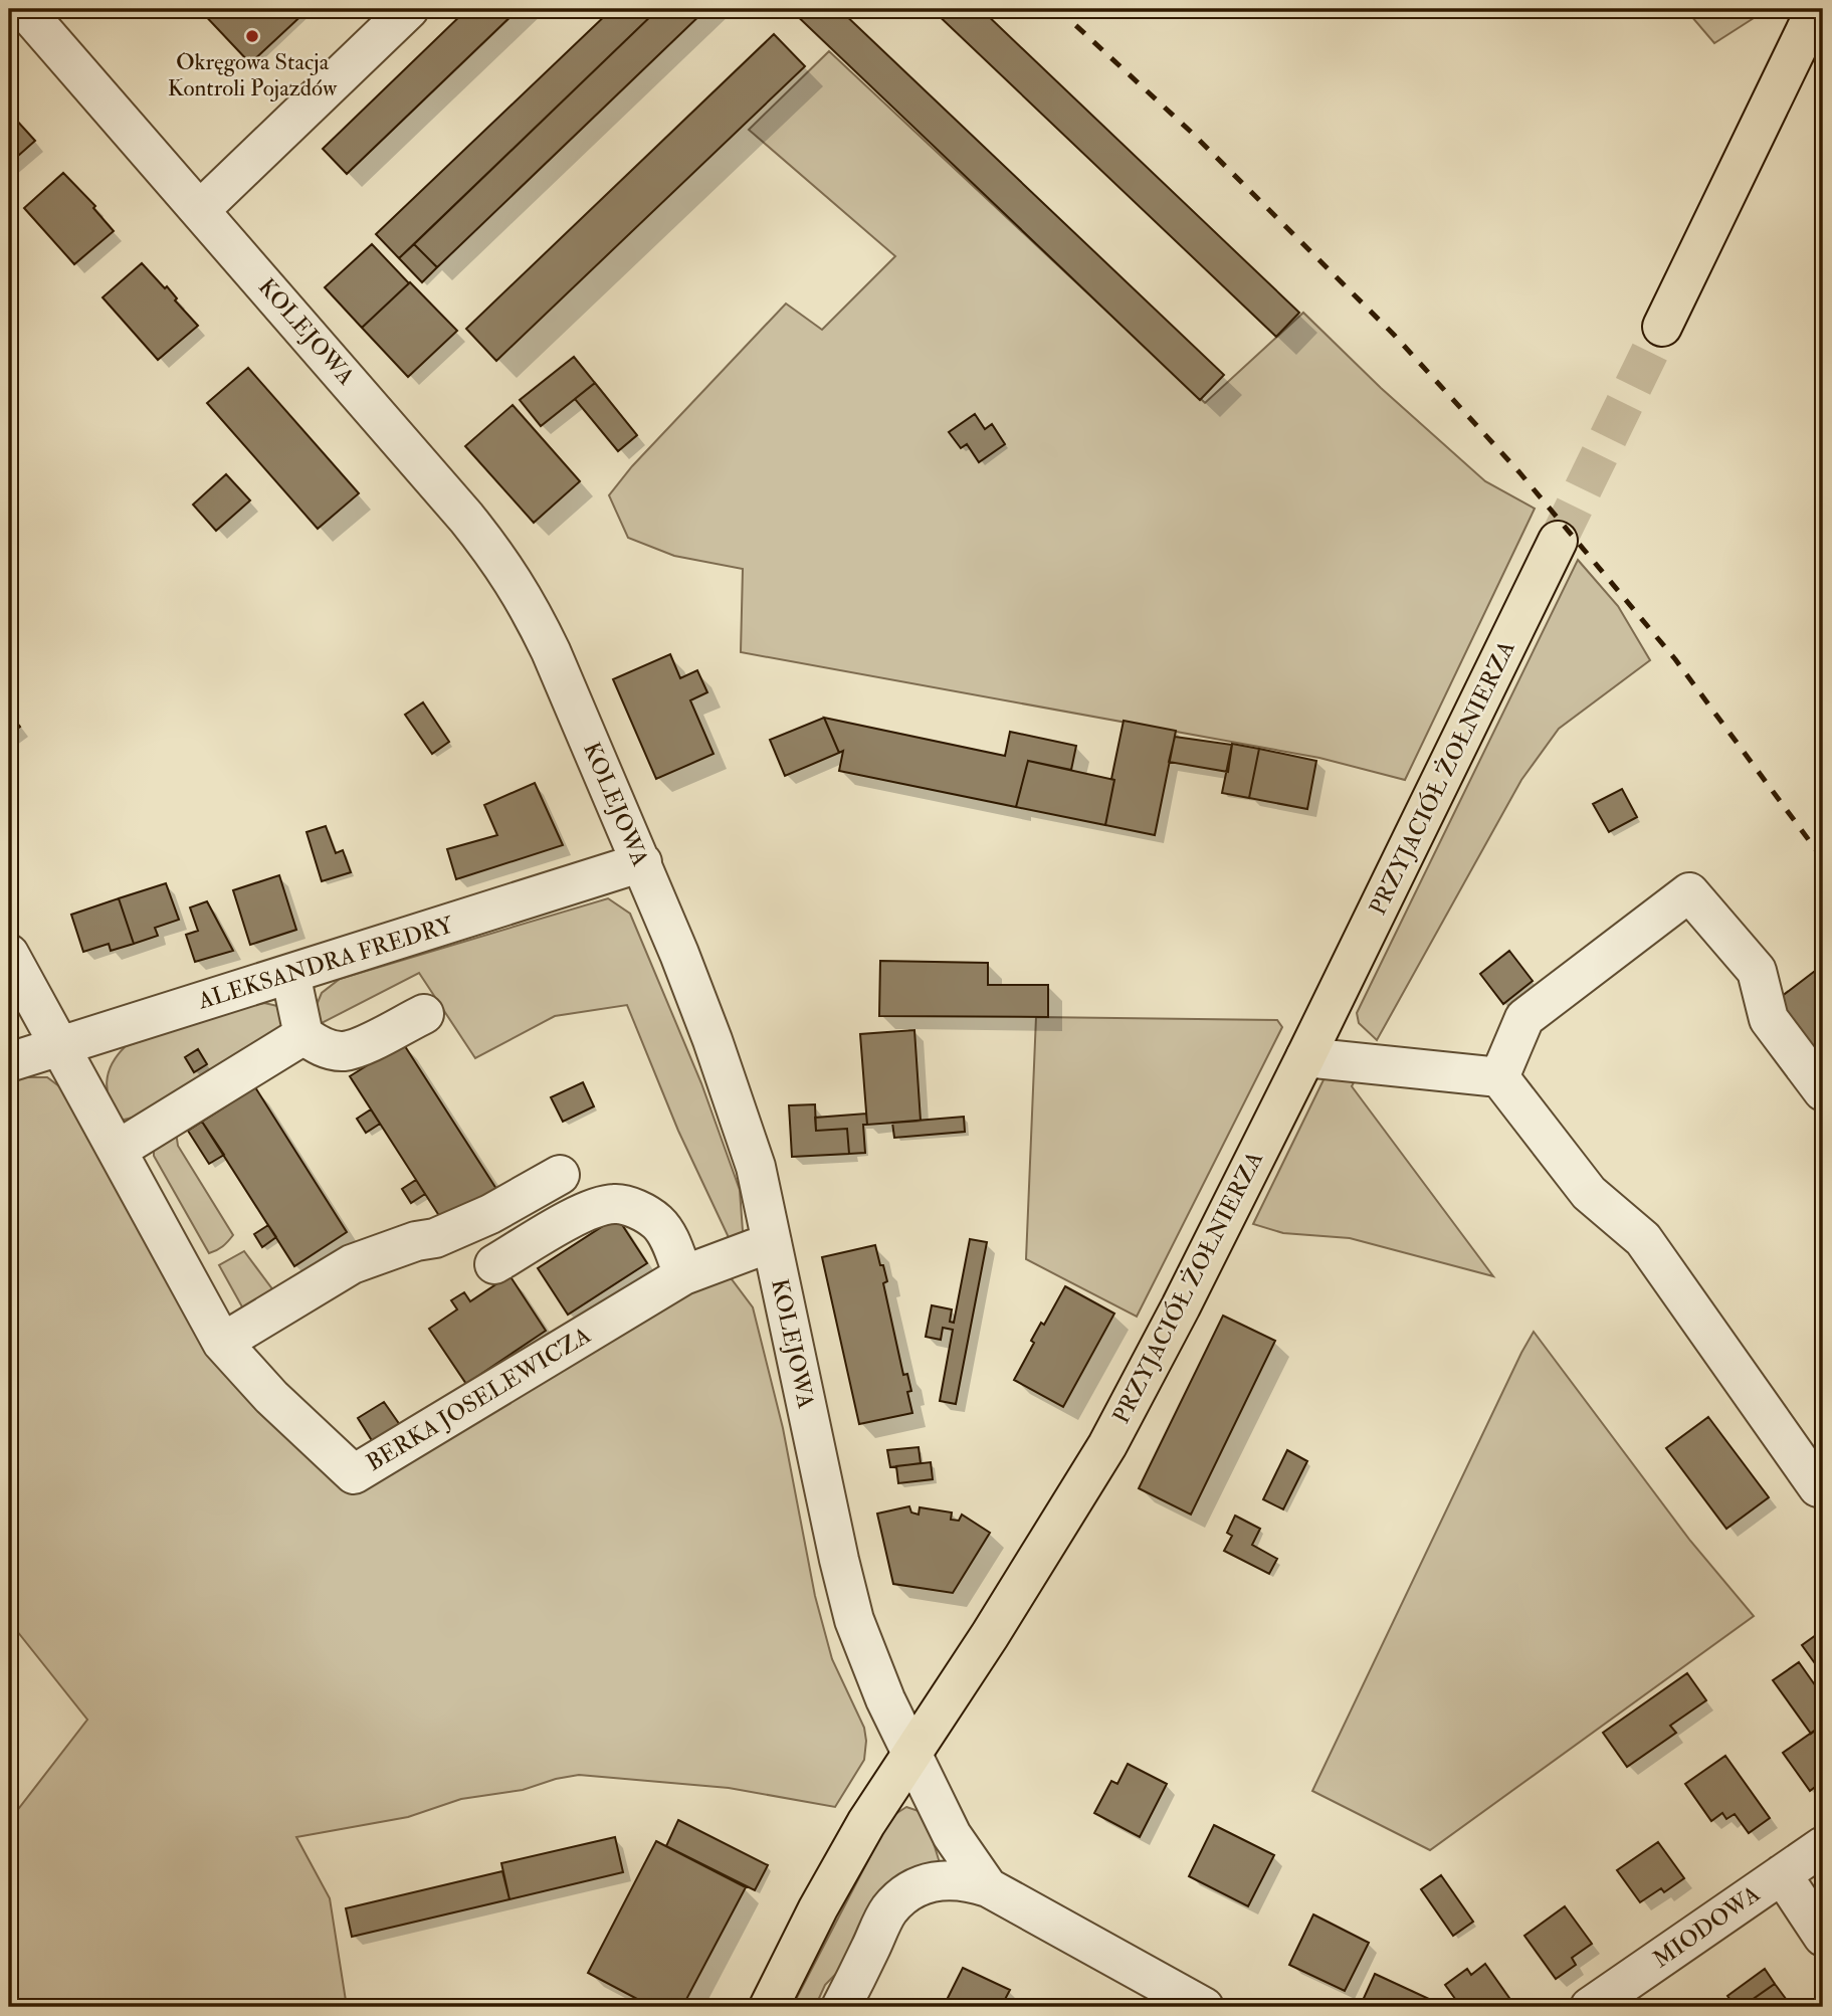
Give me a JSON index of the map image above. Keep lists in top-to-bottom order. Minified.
{"streets":{"main road":["PRZYJACIÓŁ ŻOŁNIERZA"],"street":["KOLEJOWA","ALEKSANDRA FREDRY","BERKA JOSELEWICZA","MIODOWA"]},"crossings":[["KOLEJOWA","PRZYJACIÓŁ ŻOŁNIERZA"],["KOLEJOWA","ALEKSANDRA FREDRY"],["KOLEJOWA","BERKA JOSELEWICZA"],["ALEKSANDRA FREDRY","BERKA JOSELEWICZA"]],"places":["Okręgowa Stacja Kontroli Pojazdów"]}
